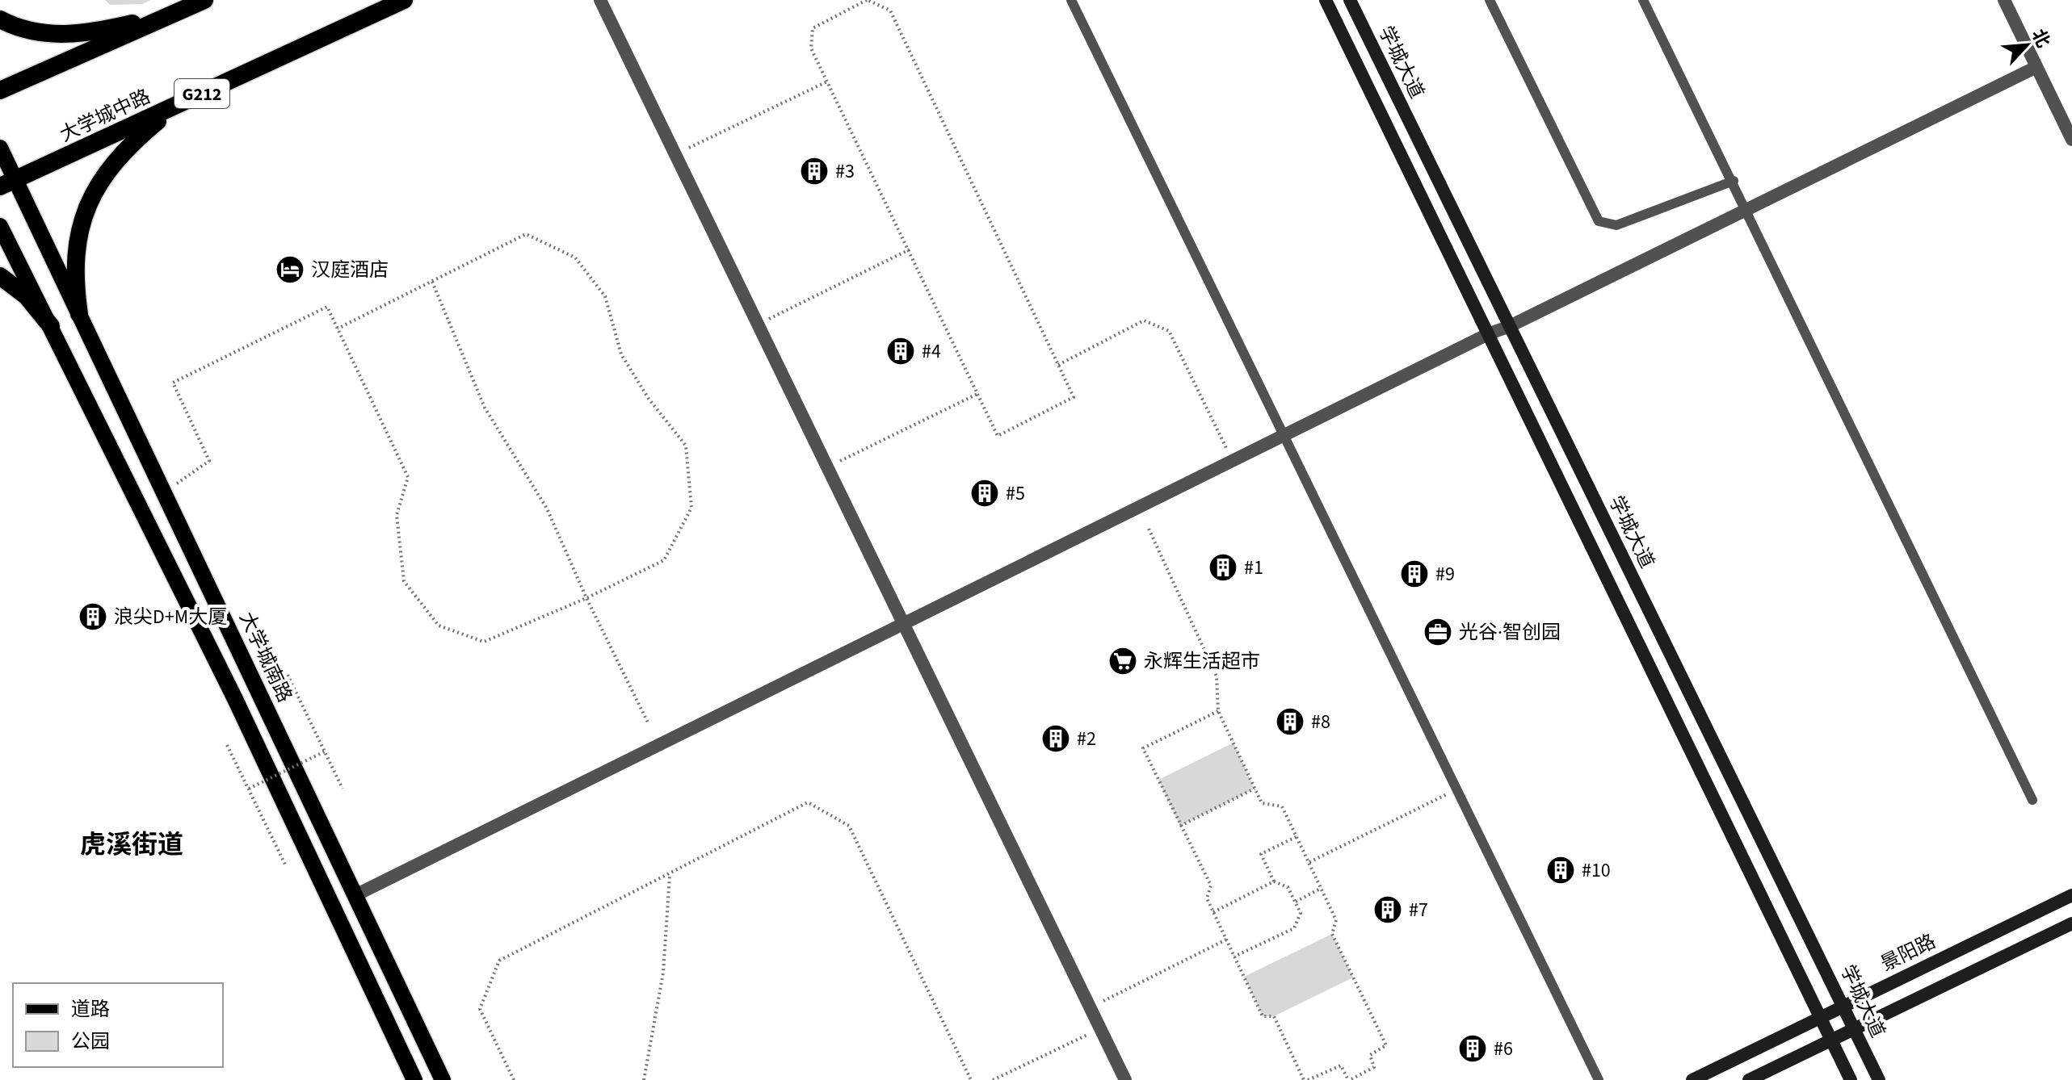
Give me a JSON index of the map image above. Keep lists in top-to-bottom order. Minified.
{"streets":{"highway":["G212","大学城中路"],"main road":["学城大道","大学城南路","景阳路"]},"crossings":[["学城大道","景阳路"],["大学城中路","大学城南路"]],"districts":["虎溪街道"],"places":{"building":["#3","#4","#5","#1","#9","浪尖D+M大厦","#8","#2","#10","#7","#6"],"hotel":["汉庭酒店"],"office":["光谷·智创园"],"supermarket":["永辉生活超市"]},"legend":["道路","公园"],"north":"top right"}
